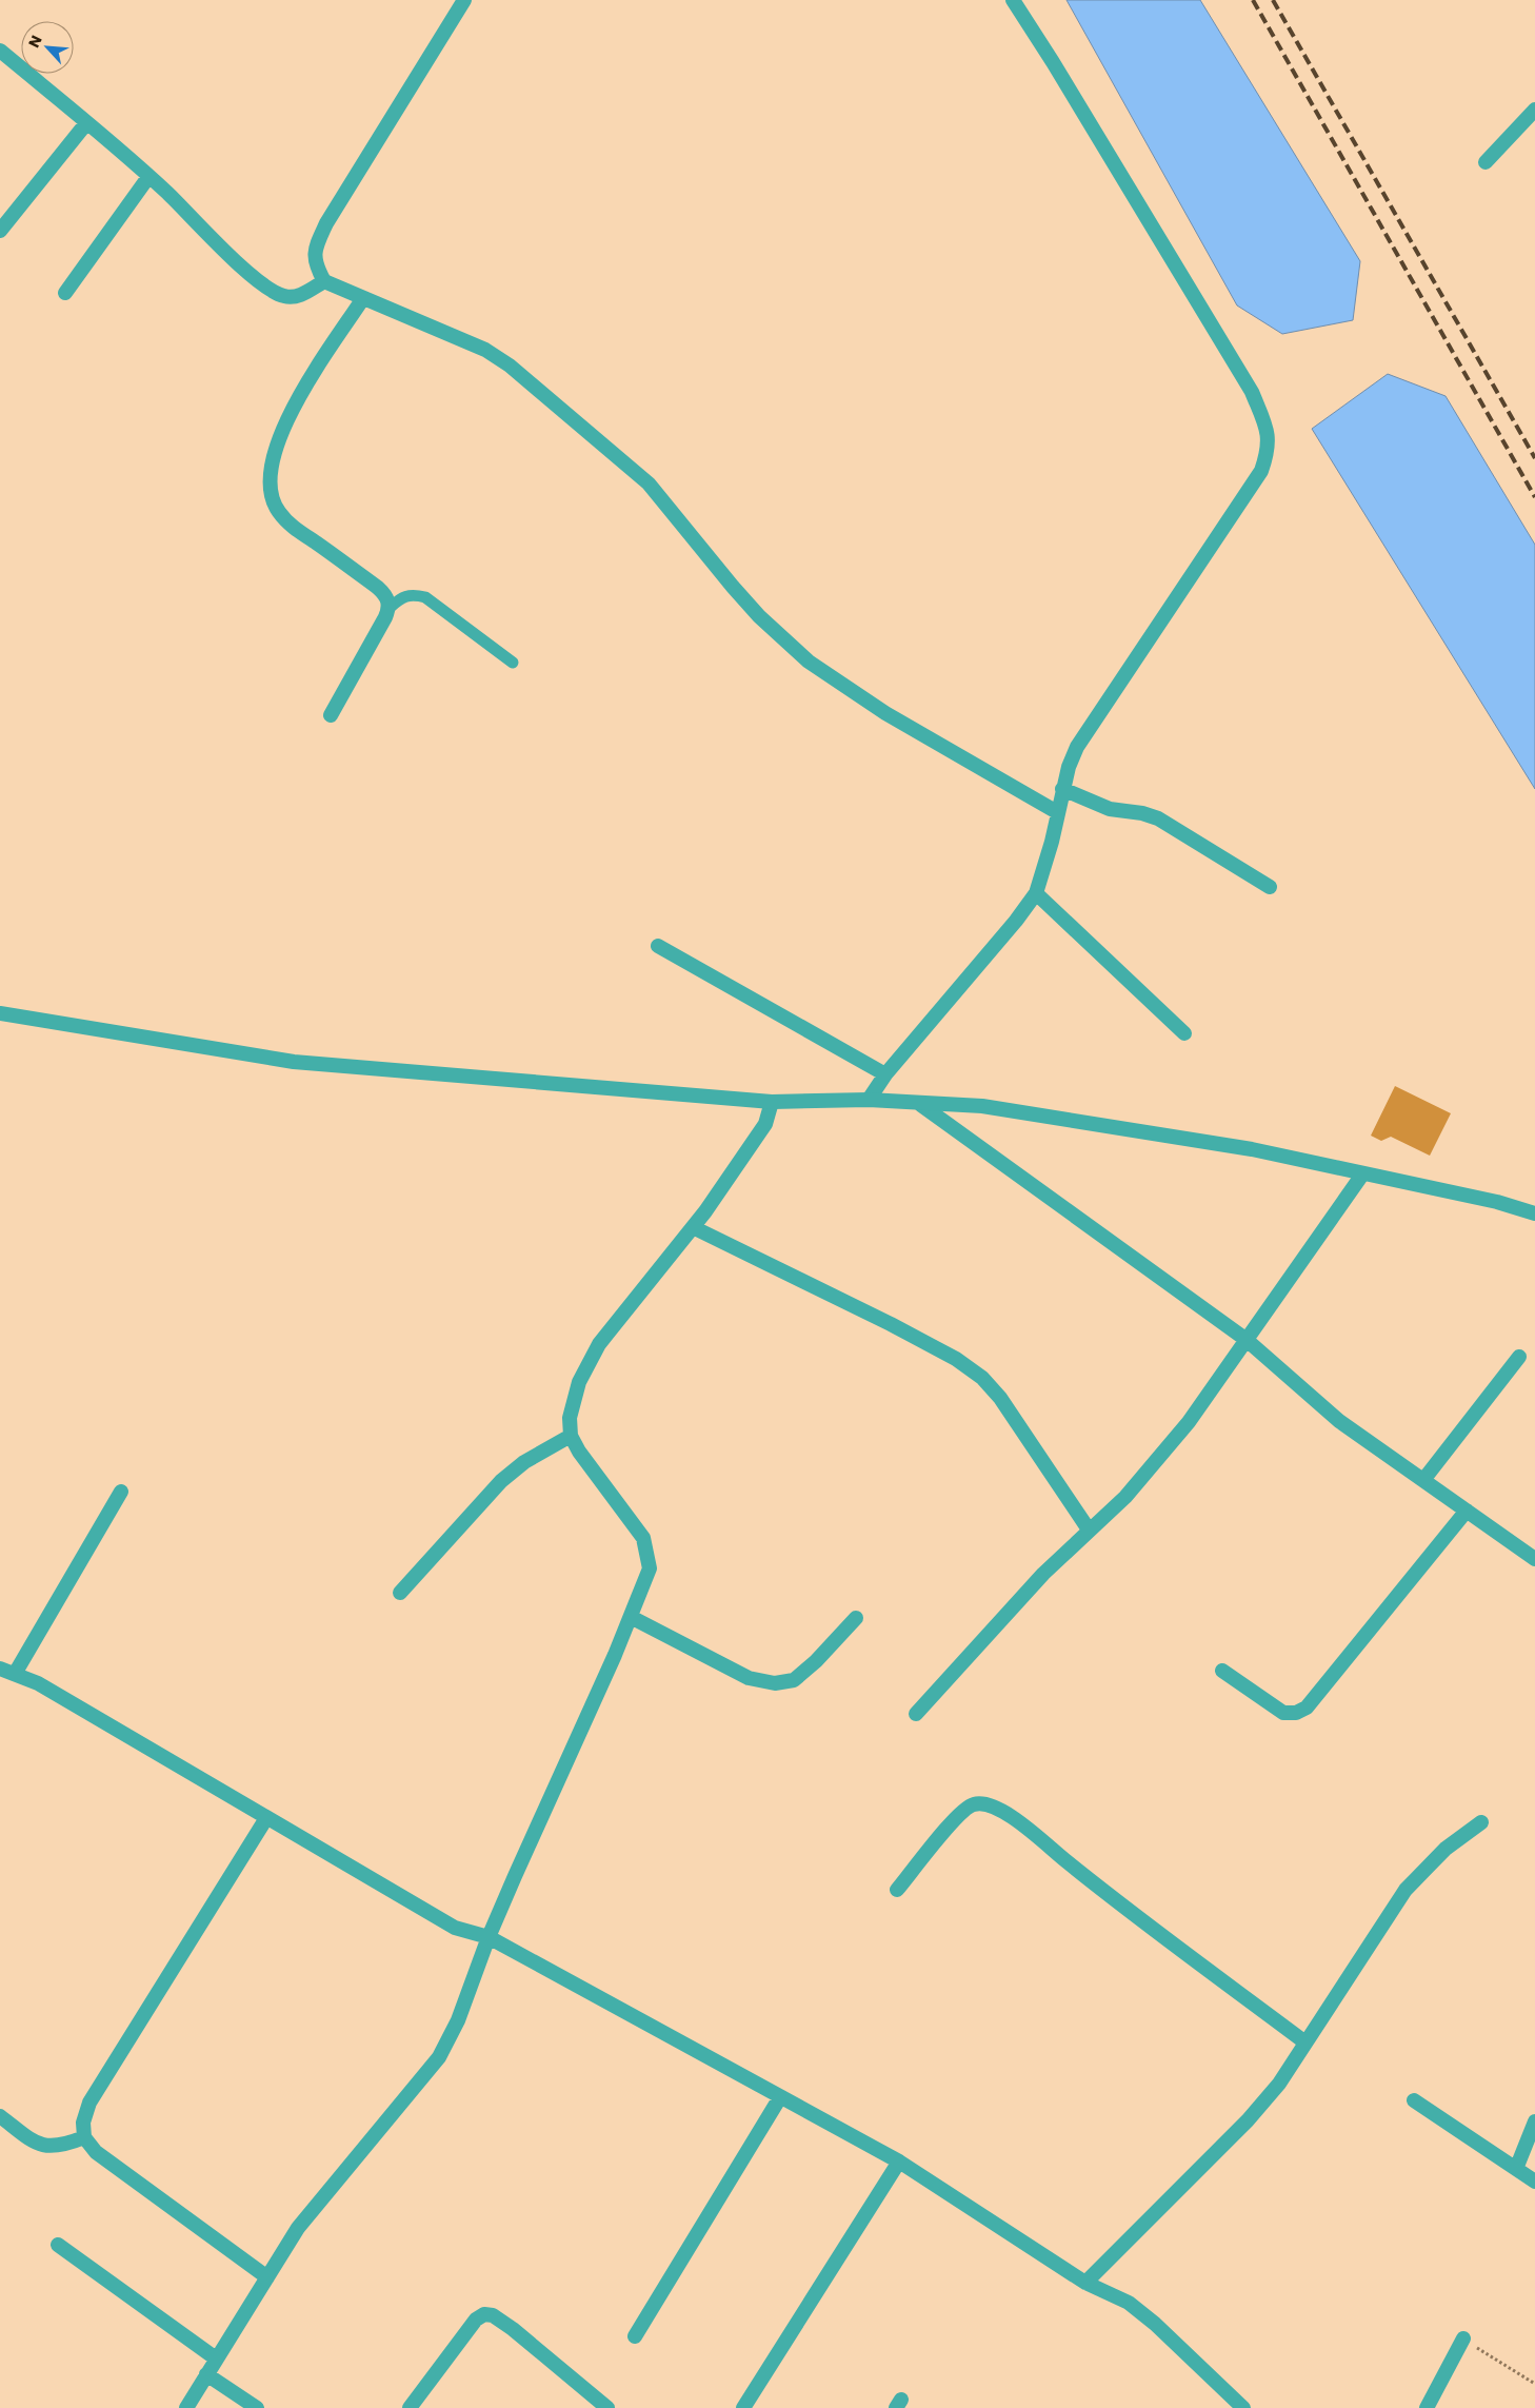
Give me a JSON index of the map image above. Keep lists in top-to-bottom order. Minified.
{"north":"top left"}
